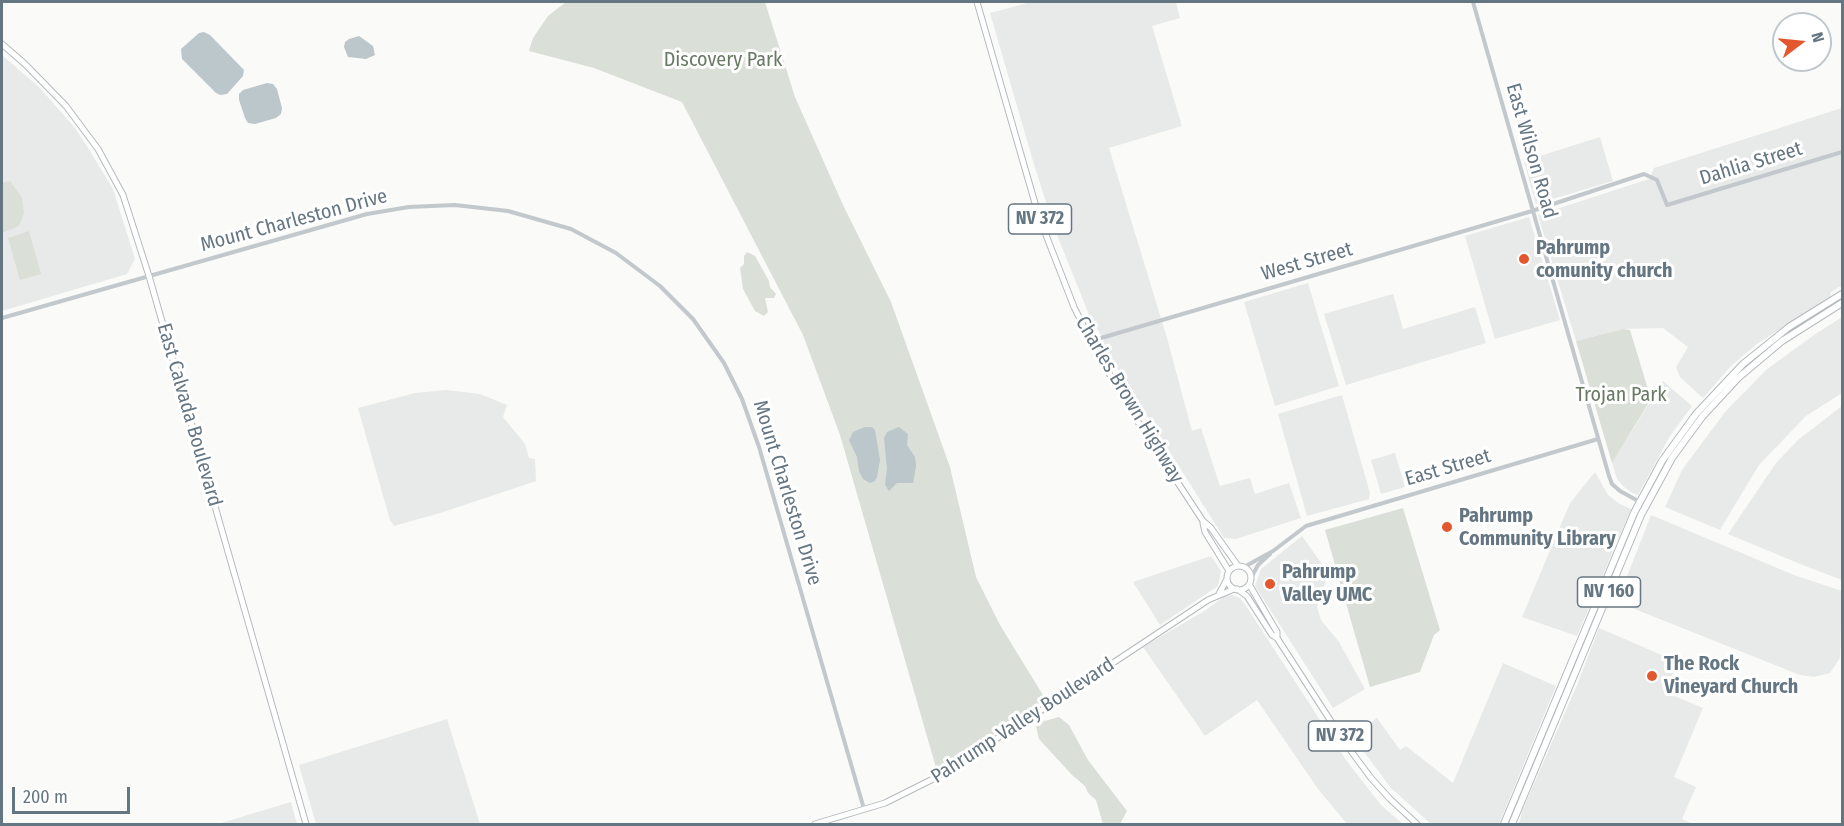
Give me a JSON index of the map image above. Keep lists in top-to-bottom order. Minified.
{"streets":{"highway":["NV 160"],"main road":["NV 372","Charles Brown Highway","East Calvada Boulevard","Pahrump Valley Boulevard"],"street":["East Wilson Road","Dahlia Street","Mount Charleston Drive","West Street","East Street"]},"crossings":[["East Wilson Road","Dahlia Street"],["East Wilson Road","West Street"],["East Wilson Road","East Street"],["East Wilson Road","NV 160"],["Dahlia Street","West Street"],["NV 372","Charles Brown Highway"],["NV 372","Pahrump Valley Boulevard"],["Mount Charleston Drive","East Calvada Boulevard"],["Mount Charleston Drive","Pahrump Valley Boulevard"],["West Street","Charles Brown Highway"],["Charles Brown Highway","Pahrump Valley Boulevard"]],"parks":["Discovery Park","Trojan Park"],"places":["Pahrump comunity church","Pahrump Community Library","Pahrump Valley UMC","The Rock Vineyard Church"],"scale_bar":"200 m","north":"right"}
